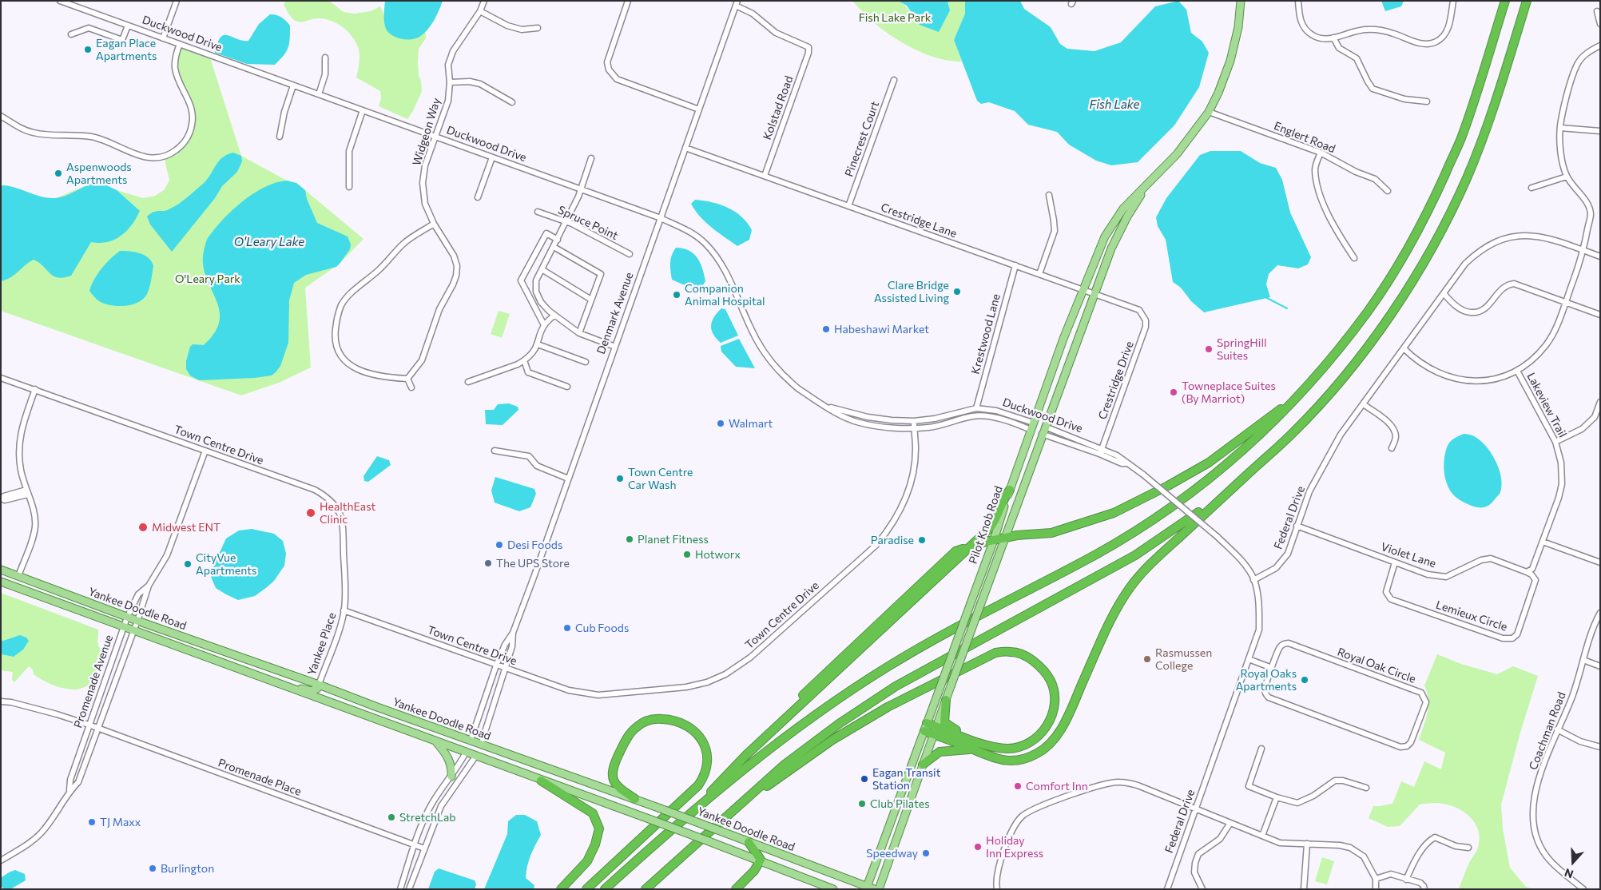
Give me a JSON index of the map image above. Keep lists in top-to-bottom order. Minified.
{"streets":{"main road":["Duckwood Drive","Denmark Avenue","Pilot Knob Road","Yankee Doodle Road"],"street":["Kolstad Road","Widgeon Way","Englert Road","Pinecrest Court","Crestridge Lane","Spruce Point","Krestwood Lane","Crestridge Drive","Lakeview Trail","Town Centre Drive","Federal Drive","Violet Lane","Lemieux Circle","Yankee Place","Royal Oak Circle","Promenade Avenue","Coachman Road","Promenade Place"]},"crossings":[["Duckwood Drive","Widgeon Way"],["Duckwood Drive","Denmark Avenue"],["Duckwood Drive","Krestwood Lane"],["Duckwood Drive","Crestridge Drive"],["Duckwood Drive","Town Centre Drive"],["Duckwood Drive","Federal Drive"],["Duckwood Drive","Pilot Knob Road"],["Kolstad Road","Crestridge Lane"],["Kolstad Road","Denmark Avenue"],["Englert Road","Pilot Knob Road"],["Pinecrest Court","Crestridge Lane"],["Crestridge Lane","Denmark Avenue"],["Crestridge Lane","Krestwood Lane"],["Crestridge Lane","Crestridge Drive"],["Crestridge Lane","Pilot Knob Road"],["Denmark Avenue","Town Centre Drive"],["Denmark Avenue","Yankee Doodle Road"],["Denmark Avenue","Promenade Place"],["Town Centre Drive","Yankee Place"],["Town Centre Drive","Promenade Avenue"],["Federal Drive","Violet Lane"],["Pilot Knob Road","Yankee Doodle Road"],["Violet Lane","Lemieux Circle"],["Yankee Doodle Road","Yankee Place"],["Yankee Doodle Road","Promenade Avenue"],["Promenade Avenue","Promenade Place"]],"water":["Fish Lake","O'Leary Lake"],"parks":["Fish Lake Park","O'Leary Park"],"places":["Eagan Place Apartments","Aspenwoods Apartments","Clare Bridge Assisted Living","Companion Animal Hospital","Habeshawi Market","SpringHill Suites","Towneplace Suites (By Marriot)","Walmart","Town Centre Car Wash","HealthEast Clinic","Midwest ENT","Planet Fitness","Paradise","Desi Foods","Hotworx","The UPS Store","CityVue Apartments","Cub Foods","Rasmussen College","Royal Oaks Apartments","Eagan Transit Station","Comfort Inn","Club Pilates","StretchLab","TJ Maxx","Holiday Inn Express","Speedway","Burlington"],"north":"bottom"}
